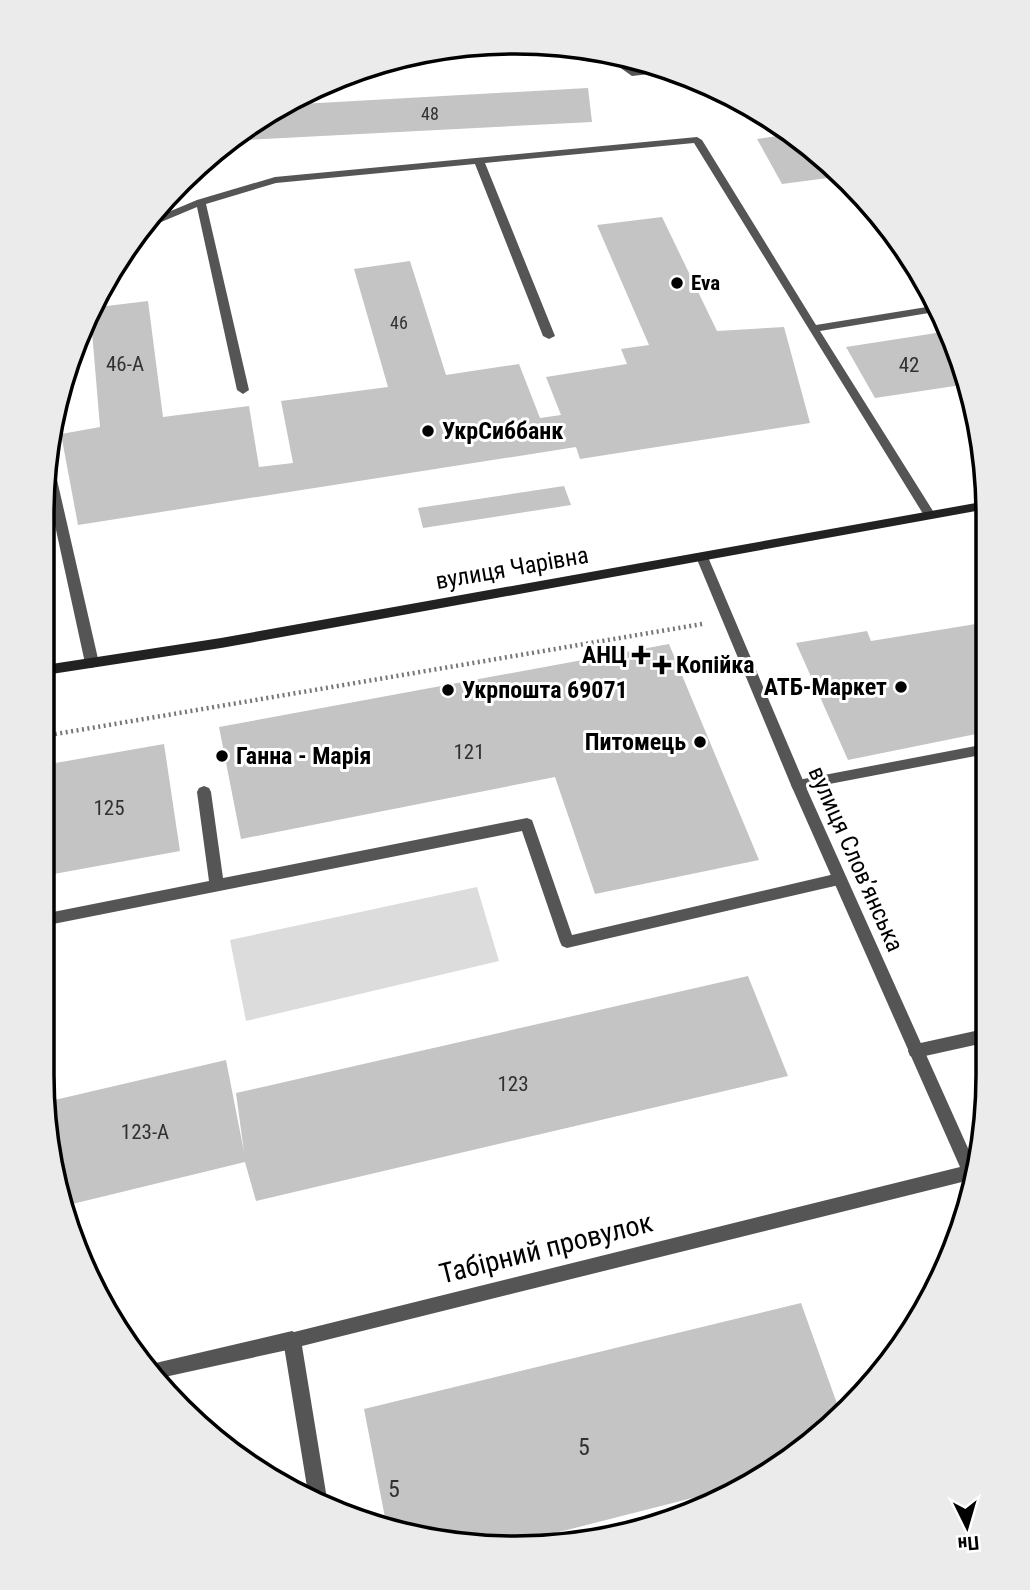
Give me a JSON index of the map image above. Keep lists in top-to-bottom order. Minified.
{"streets":{"street":["вулиця Чарівна","вулиця Слов’янська","Табірний провулок"]},"crossings":[["вулиця Чарівна","вулиця Слов’янська"]],"places":{"other":["Eva","УкрСиббанк","АТБ-Маркет","Укрпошта 69071","Питомець","Ганна - Марія"],"health":["АНЦ","Копійка"]},"house_numbers":["48","46","46-А","42","121","125","123","123-А","5","5"],"north":"bottom"}
